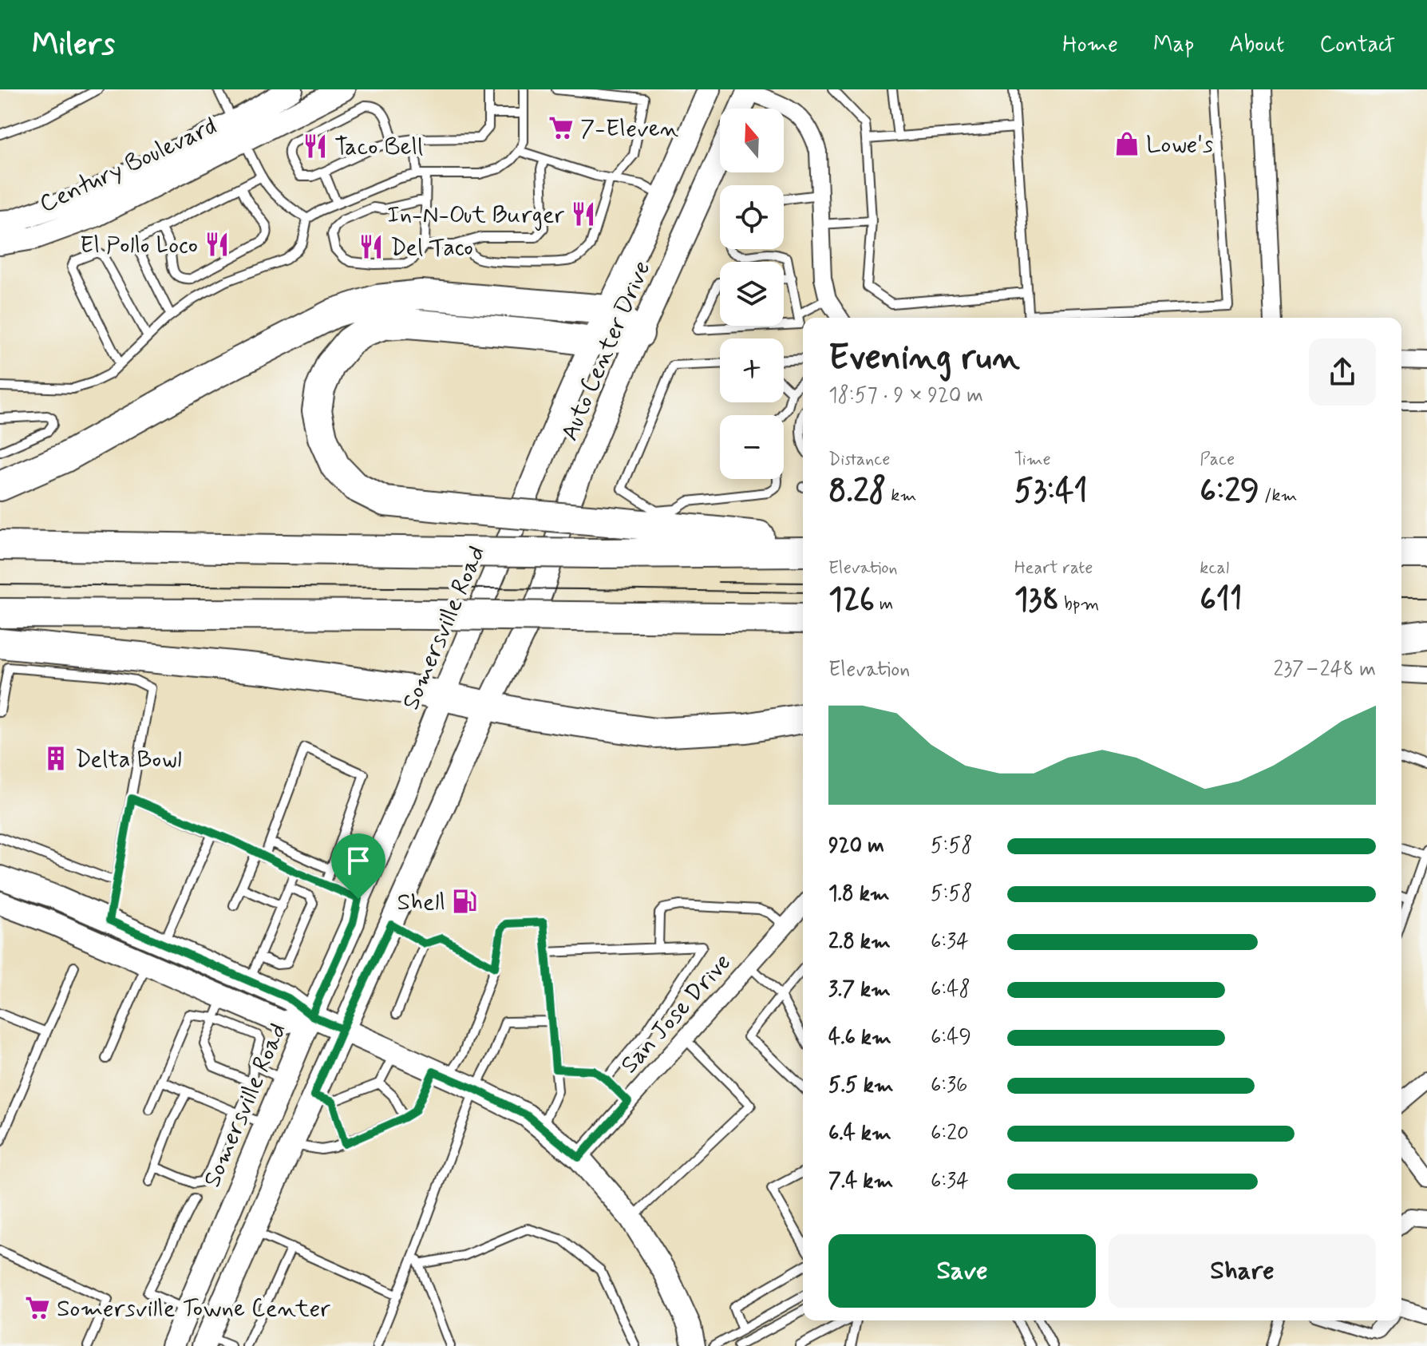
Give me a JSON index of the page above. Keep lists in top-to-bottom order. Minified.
{"streets":{"main road":["Century Boulevard","Auto Center Drive","Somersville Road"],"street":["San Jose Drive"]},"crossings":[["Auto Center Drive","Somersville Road"]],"places":{"supermarket":["7-Eleven","Somersville Towne Center"],"shop":["Lowe's"],"restaurant":["Taco Bell","In-N-Out Burger","El Pollo Loco","Del Taco"],"building":["Delta Bowl"],"fuel station":["Shell"]},"north":"top","page":{"header":"Milers","nav":["Home","Map","About","Contact"],"map_buttons":["+","−"],"heading":["Evening run","18:57 · 9 × 920 m"],"stats":[["Distance","8.28 km"],["Time","53:41"],["Pace","6:29 /km"],["Elevation","126 m"],["Heart rate","138 bpm"],["kcal","611"]],"chart":["Elevation","237–248 m"],"list":[{"name":"920 m","note":"5:58"},{"name":"1.8 km","note":"5:58"},{"name":"2.8 km","note":"6:34"},{"name":"3.7 km","note":"6:48"},{"name":"4.6 km","note":"6:49"},{"name":"5.5 km","note":"6:36"},{"name":"6.4 km","note":"6:20"},{"name":"7.4 km","note":"6:34"}],"buttons":["Save","Share"]}}
